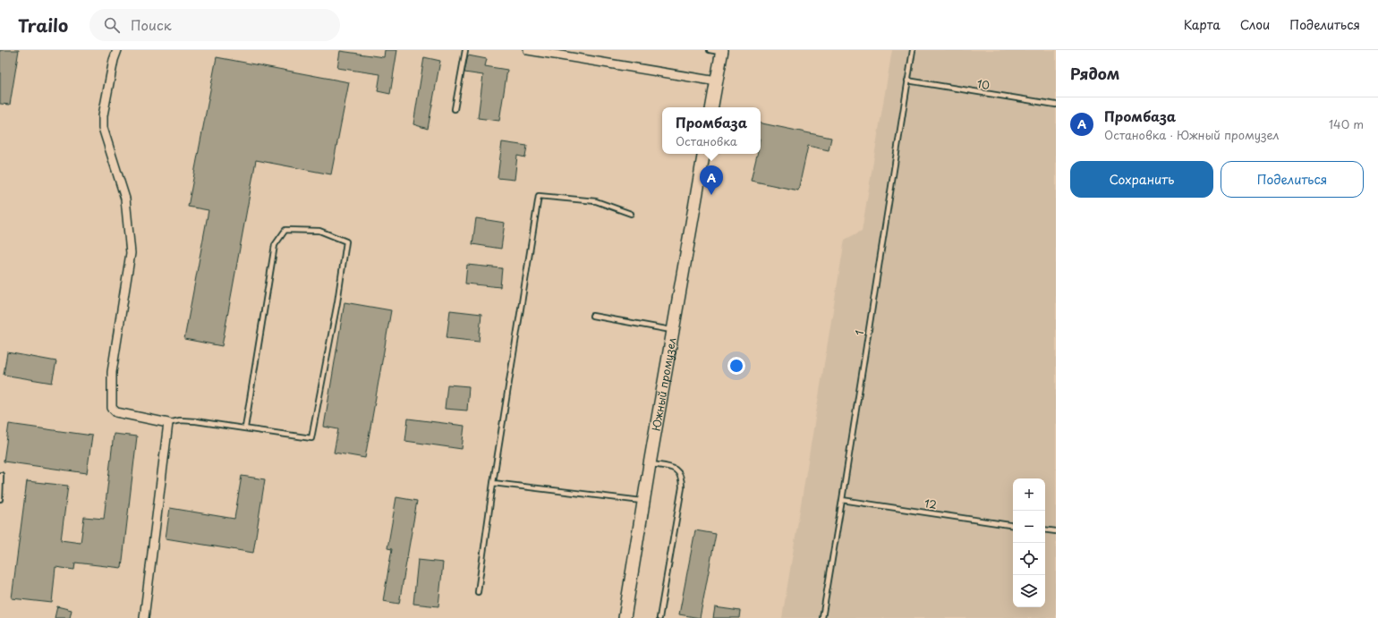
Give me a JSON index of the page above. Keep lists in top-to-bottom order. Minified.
{"streets":{"street":["Южный промузел"],"lane":["10","1","12"]},"crossings":[["10","1"],["1","12"]],"page":{"header":"Trailo","search":"Поиск","nav":["Карта","Слои","Поделиться"],"heading":"Рядом","list":[{"mark":"A","name":"Промбаза","note":"Остановка · Южный промузел","value":"140 m"}],"popup":["Промбаза","Остановка"],"buttons":["Сохранить","Поделиться"],"pins":"A","map_buttons":["+","−"]}}
